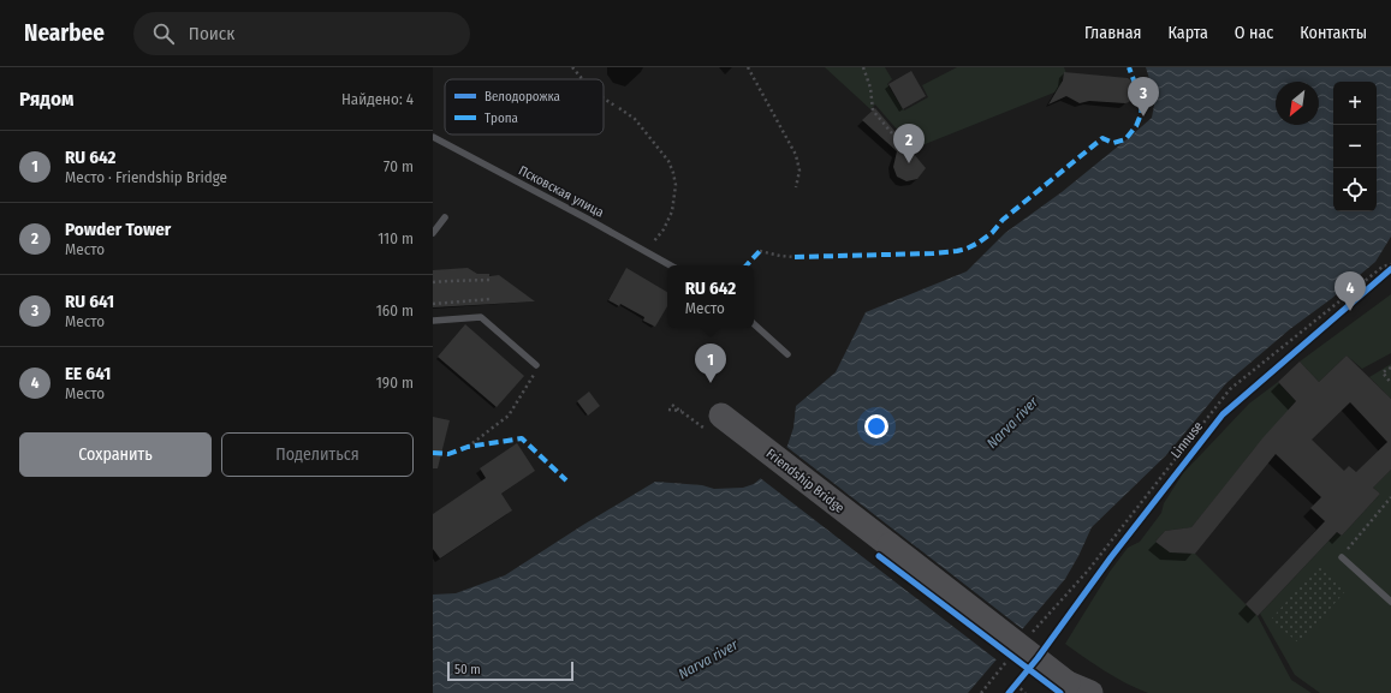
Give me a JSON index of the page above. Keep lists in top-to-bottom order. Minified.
{"streets":{"highway":["Friendship Bridge"],"lane":["Псковская улица"],"cycle path":["Linnuse"]},"water":["Narva river"],"legend":["Велодорожка","Тропа"],"scale_bar":"50 m","north":"bottom left","page":{"header":"Nearbee","search":"Поиск","nav":["Главная","Карта","О нас","Контакты"],"heading":["Рядом","Найдено: 4"],"pins":["3","2","4","1"],"map_buttons":["+","−"],"list":[{"mark":"1","name":"RU 642","note":"Место · Friendship Bridge","value":"70 m"},{"mark":"2","name":"Powder Tower","note":"Место","value":"110 m"},{"mark":"3","name":"RU 641","note":"Место","value":"160 m"},{"mark":"4","name":"EE 641","note":"Место","value":"190 m"}],"popup":["RU 642","Место"],"buttons":["Сохранить","Поделиться"],"scale":"50 m"}}
